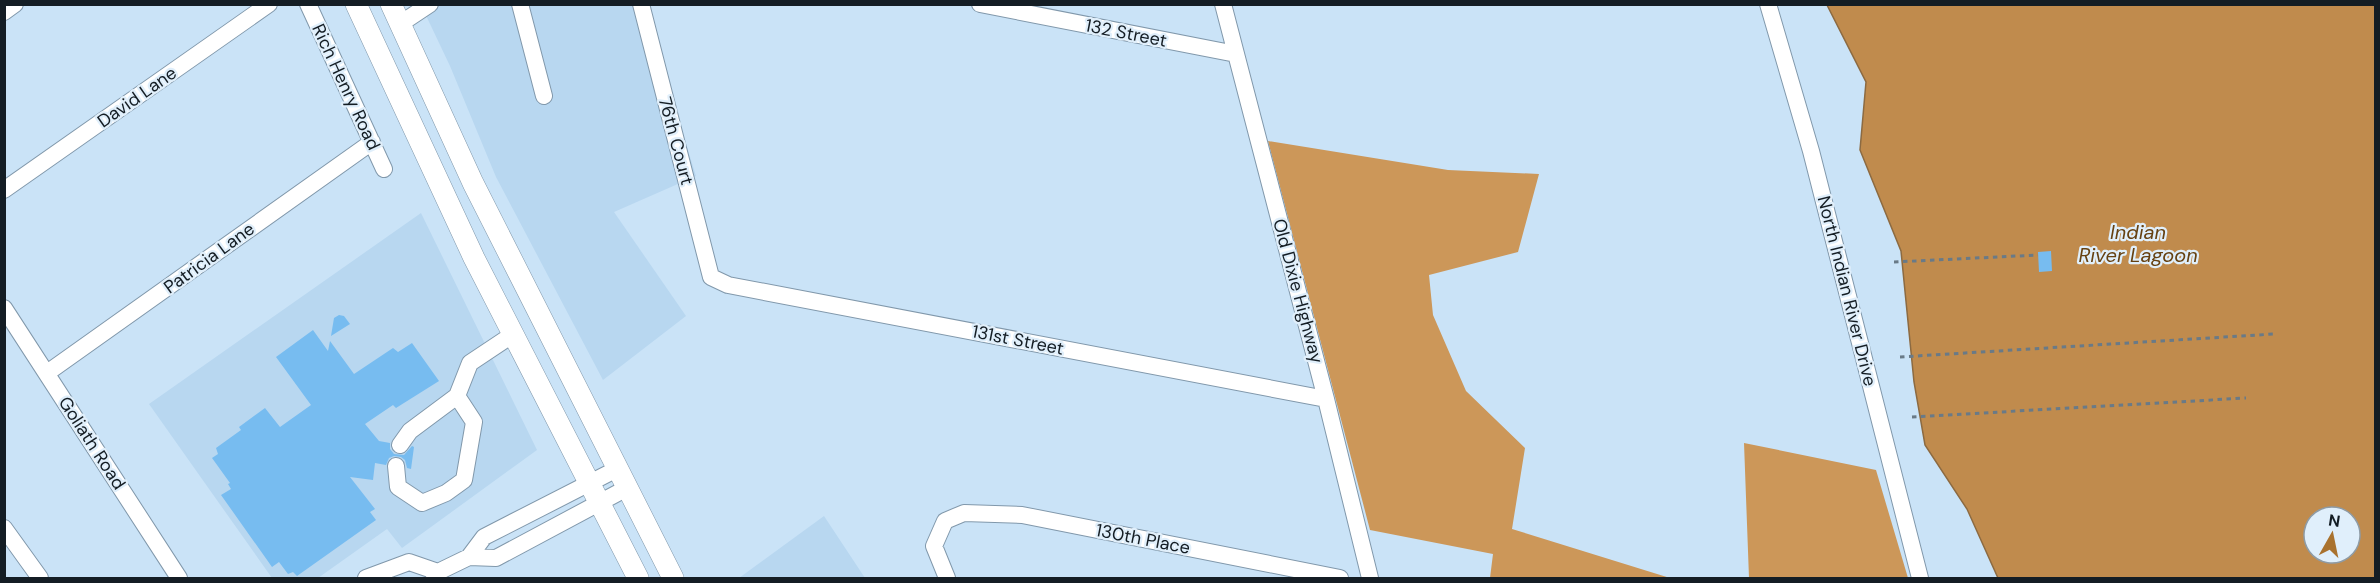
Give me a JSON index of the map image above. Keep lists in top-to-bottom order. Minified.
{"streets":{"street":["132 Street","Rich Henry Road","David Lane","76th Court","Patricia Lane","Old Dixie Highway","North Indian River Drive","131st Street","Goliath Road","130th Place"]},"crossings":[["132 Street","Old Dixie Highway"],["Rich Henry Road","Patricia Lane"],["76th Court","131st Street"],["Patricia Lane","Goliath Road"],["Old Dixie Highway","131st Street"]],"water":["Indian River Lagoon"],"north":"top"}
